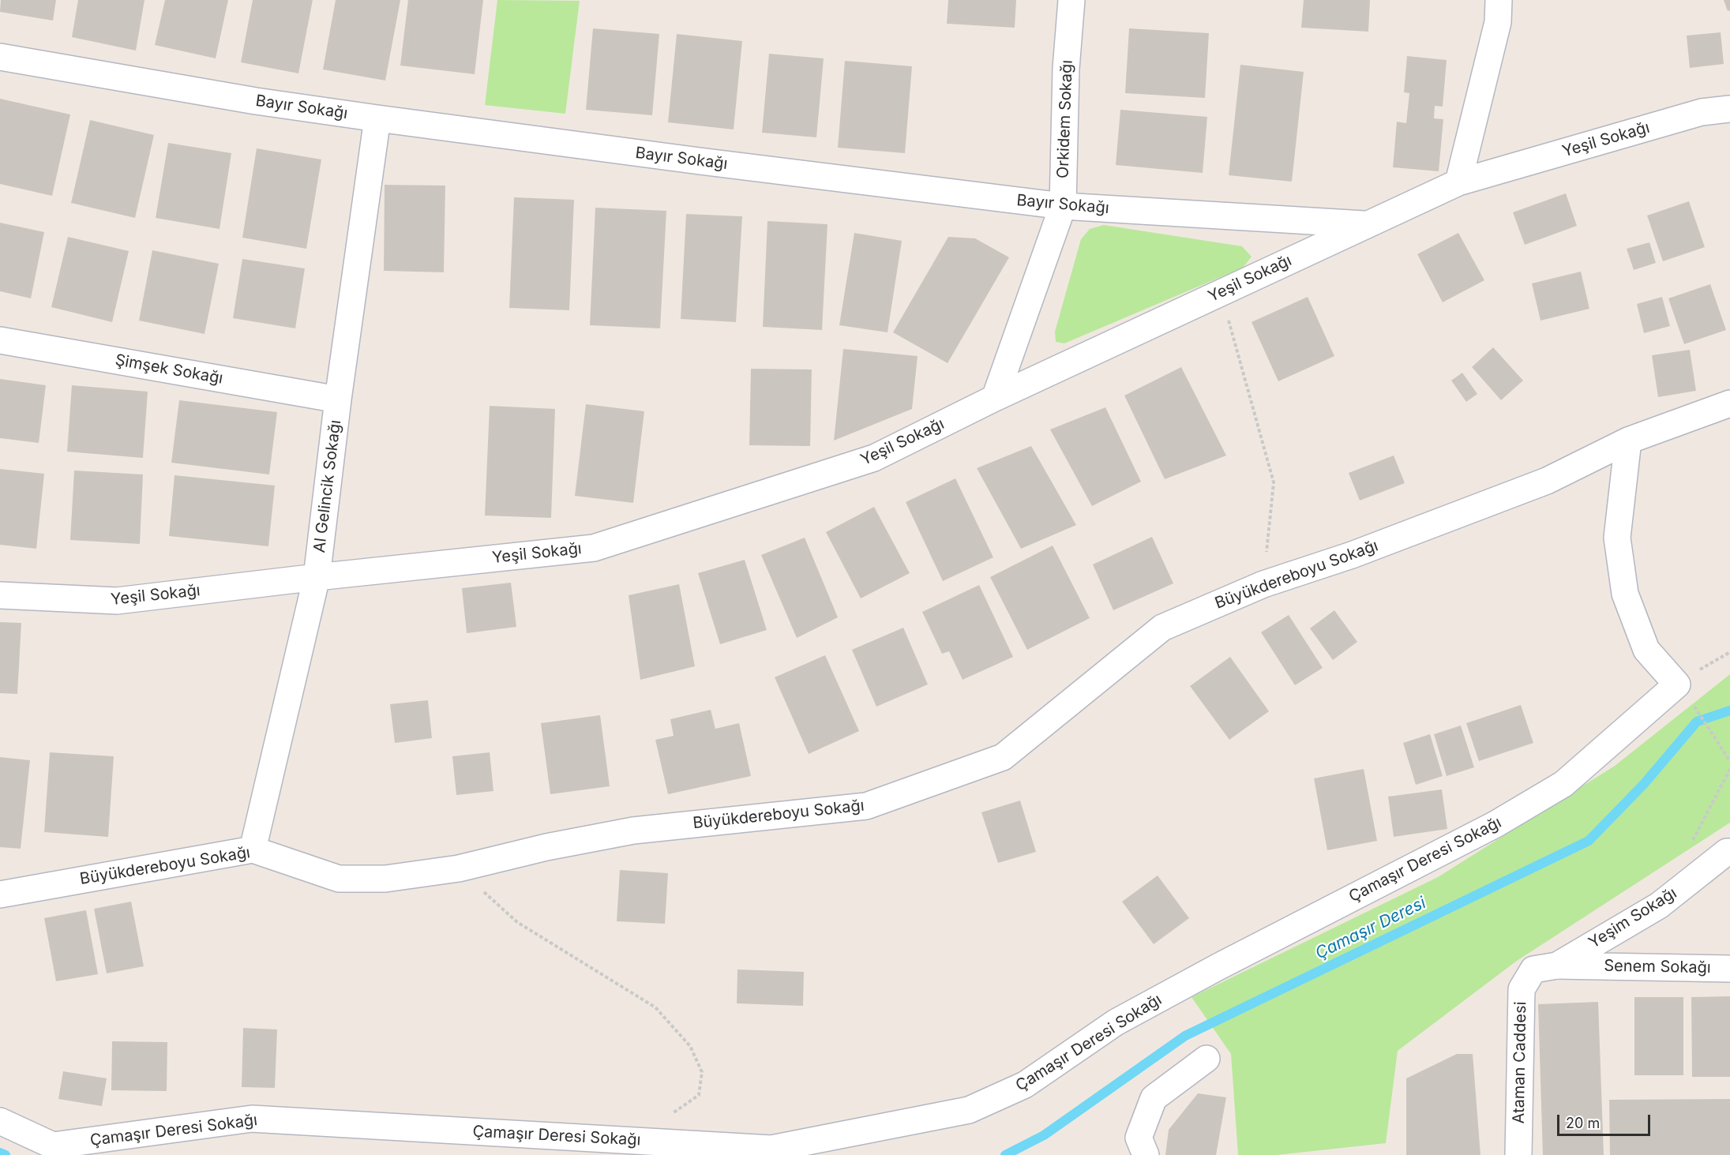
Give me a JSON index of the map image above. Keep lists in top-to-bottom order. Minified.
{"streets":{"street":["Bayır Sokağı","Orkidem Sokağı","Yeşil Sokağı","Şimşek Sokağı","Al Gelincik Sokağı","Büyükdereboyu Sokağı","Çamaşır Deresi Sokağı","Yeşim Sokağı","Senem Sokağı","Ataman Caddesi"]},"crossings":[["Bayır Sokağı","Orkidem Sokağı"],["Bayır Sokağı","Yeşil Sokağı"],["Bayır Sokağı","Al Gelincik Sokağı"],["Orkidem Sokağı","Yeşil Sokağı"],["Yeşil Sokağı","Al Gelincik Sokağı"],["Şimşek Sokağı","Al Gelincik Sokağı"],["Al Gelincik Sokağı","Büyükdereboyu Sokağı"],["Yeşim Sokağı","Senem Sokağı"],["Yeşim Sokağı","Ataman Caddesi"],["Senem Sokağı","Ataman Caddesi"]],"water":["Çamaşır Deresi"],"scale_bar":"20 m"}
